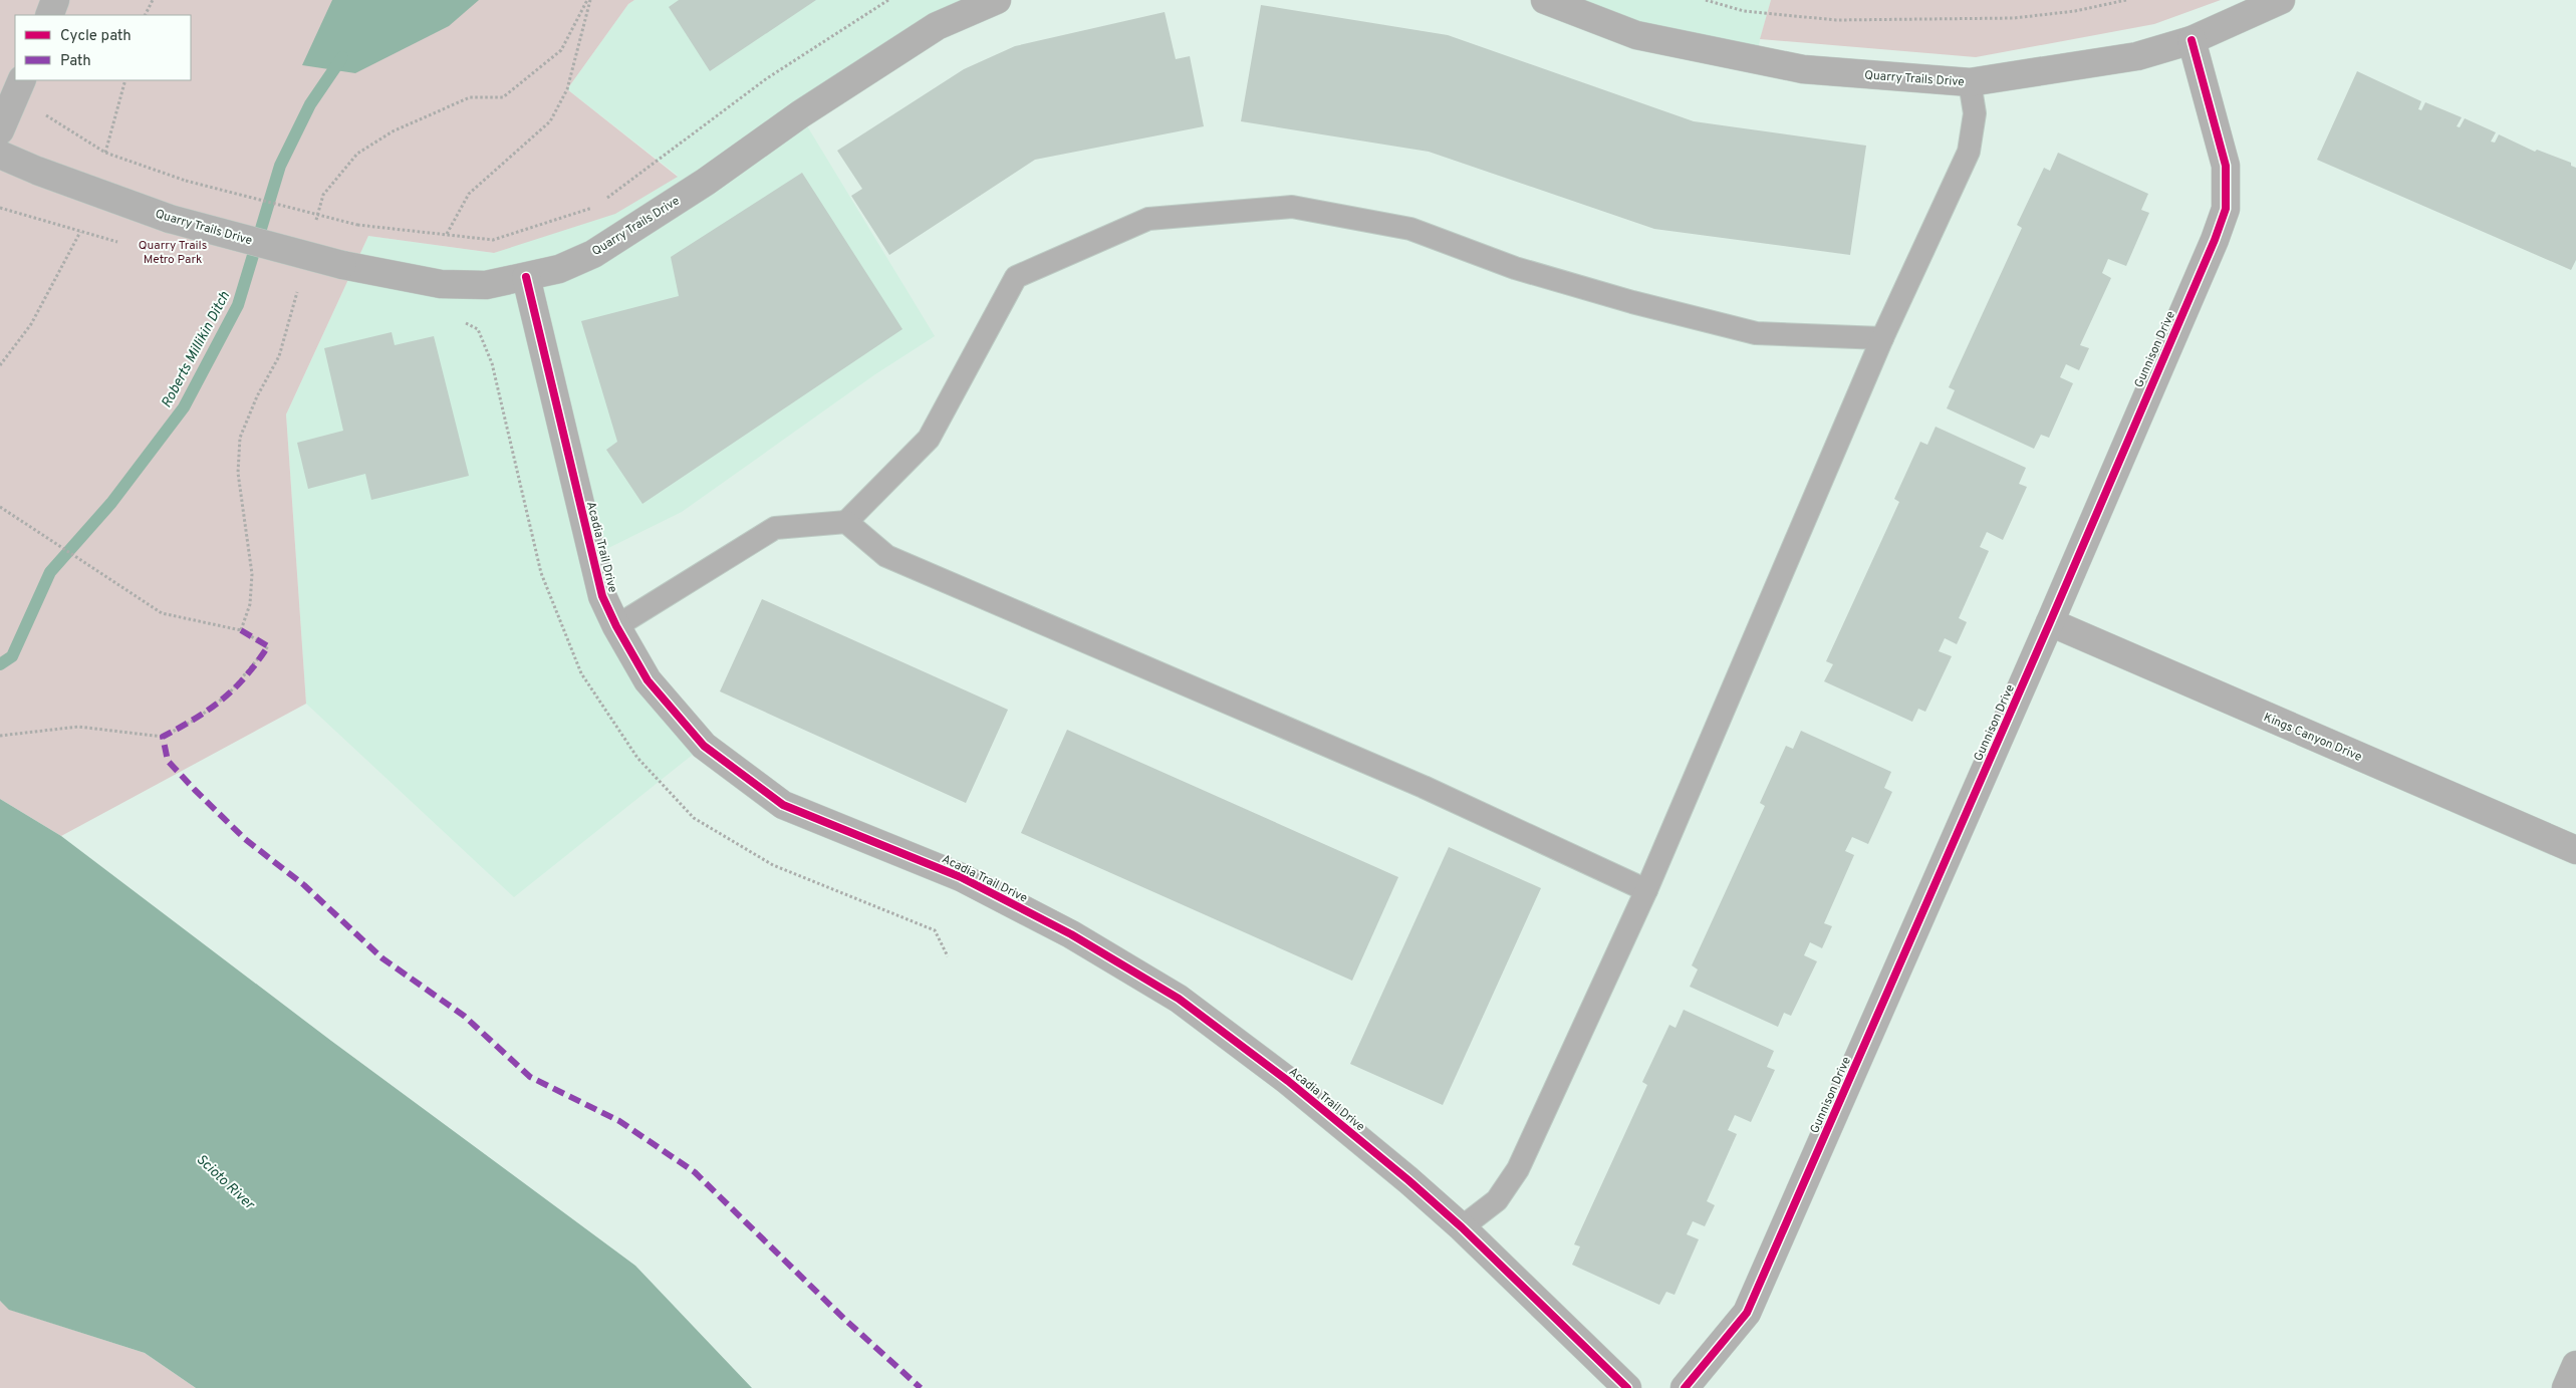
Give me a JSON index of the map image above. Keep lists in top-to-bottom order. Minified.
{"streets":{"street":["Quarry Trails Drive","Gunnison Drive","Acadia Trail Drive","Kings Canyon Drive"]},"crossings":[["Quarry Trails Drive","Gunnison Drive"],["Quarry Trails Drive","Acadia Trail Drive"],["Gunnison Drive","Kings Canyon Drive"]],"water":["Roberts Millikin Ditch","Scioto River"],"parks":["Quarry Trails Metro Park"],"legend":["Cycle path","Path"]}
